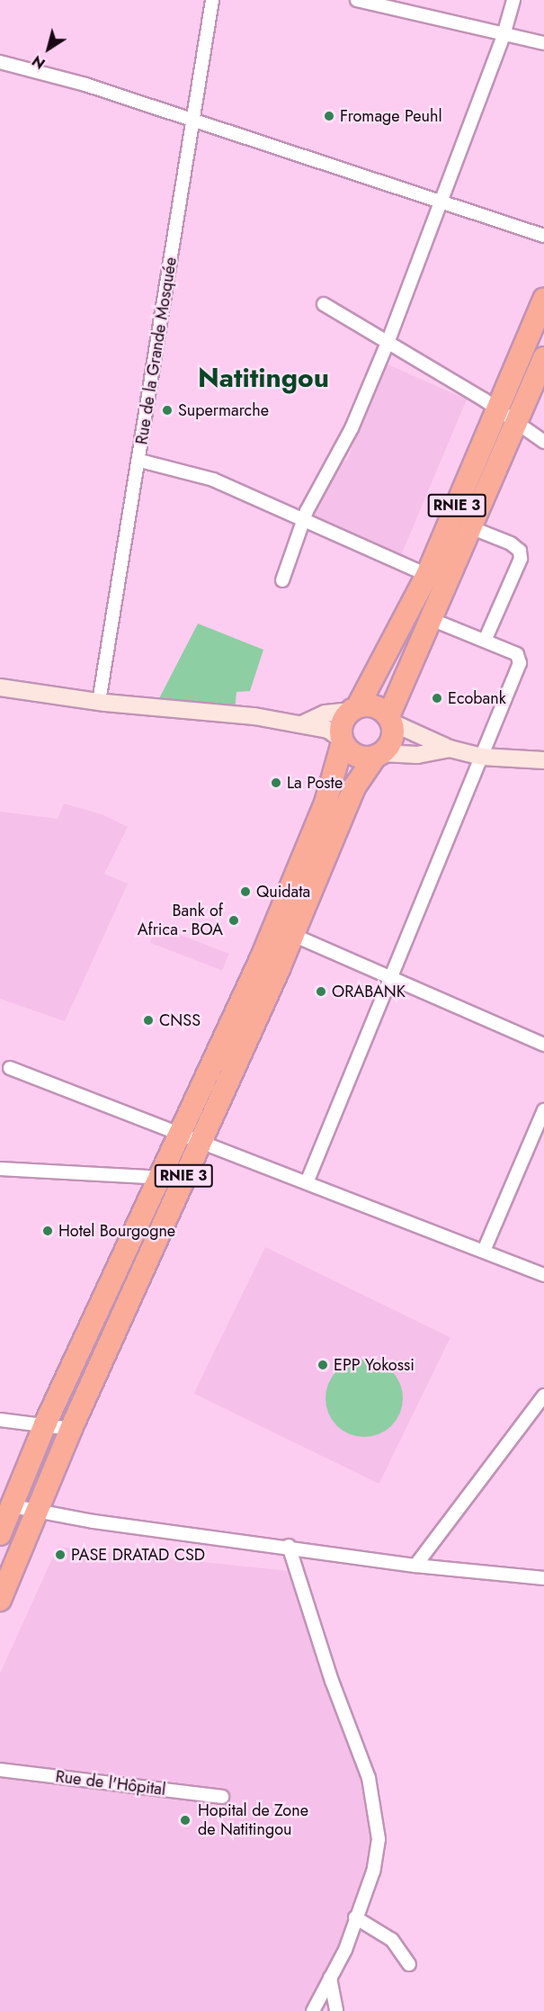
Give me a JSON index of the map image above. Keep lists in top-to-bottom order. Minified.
{"streets":{"highway":["RNIE 3"],"street":["Rue de la Grande Mosquée","Rue de l'Hôpital"]},"districts":["Natitingou"],"places":["Fromage Peuhl","Supermarche","Ecobank","La Poste","Quidata","Bank of Africa - BOA","ORABANK","CNSS","Hotel Bourgogne","EPP Yokossi","PASE DRATAD CSD","Hopital de Zone de Natitingou"],"north":"bottom left"}
